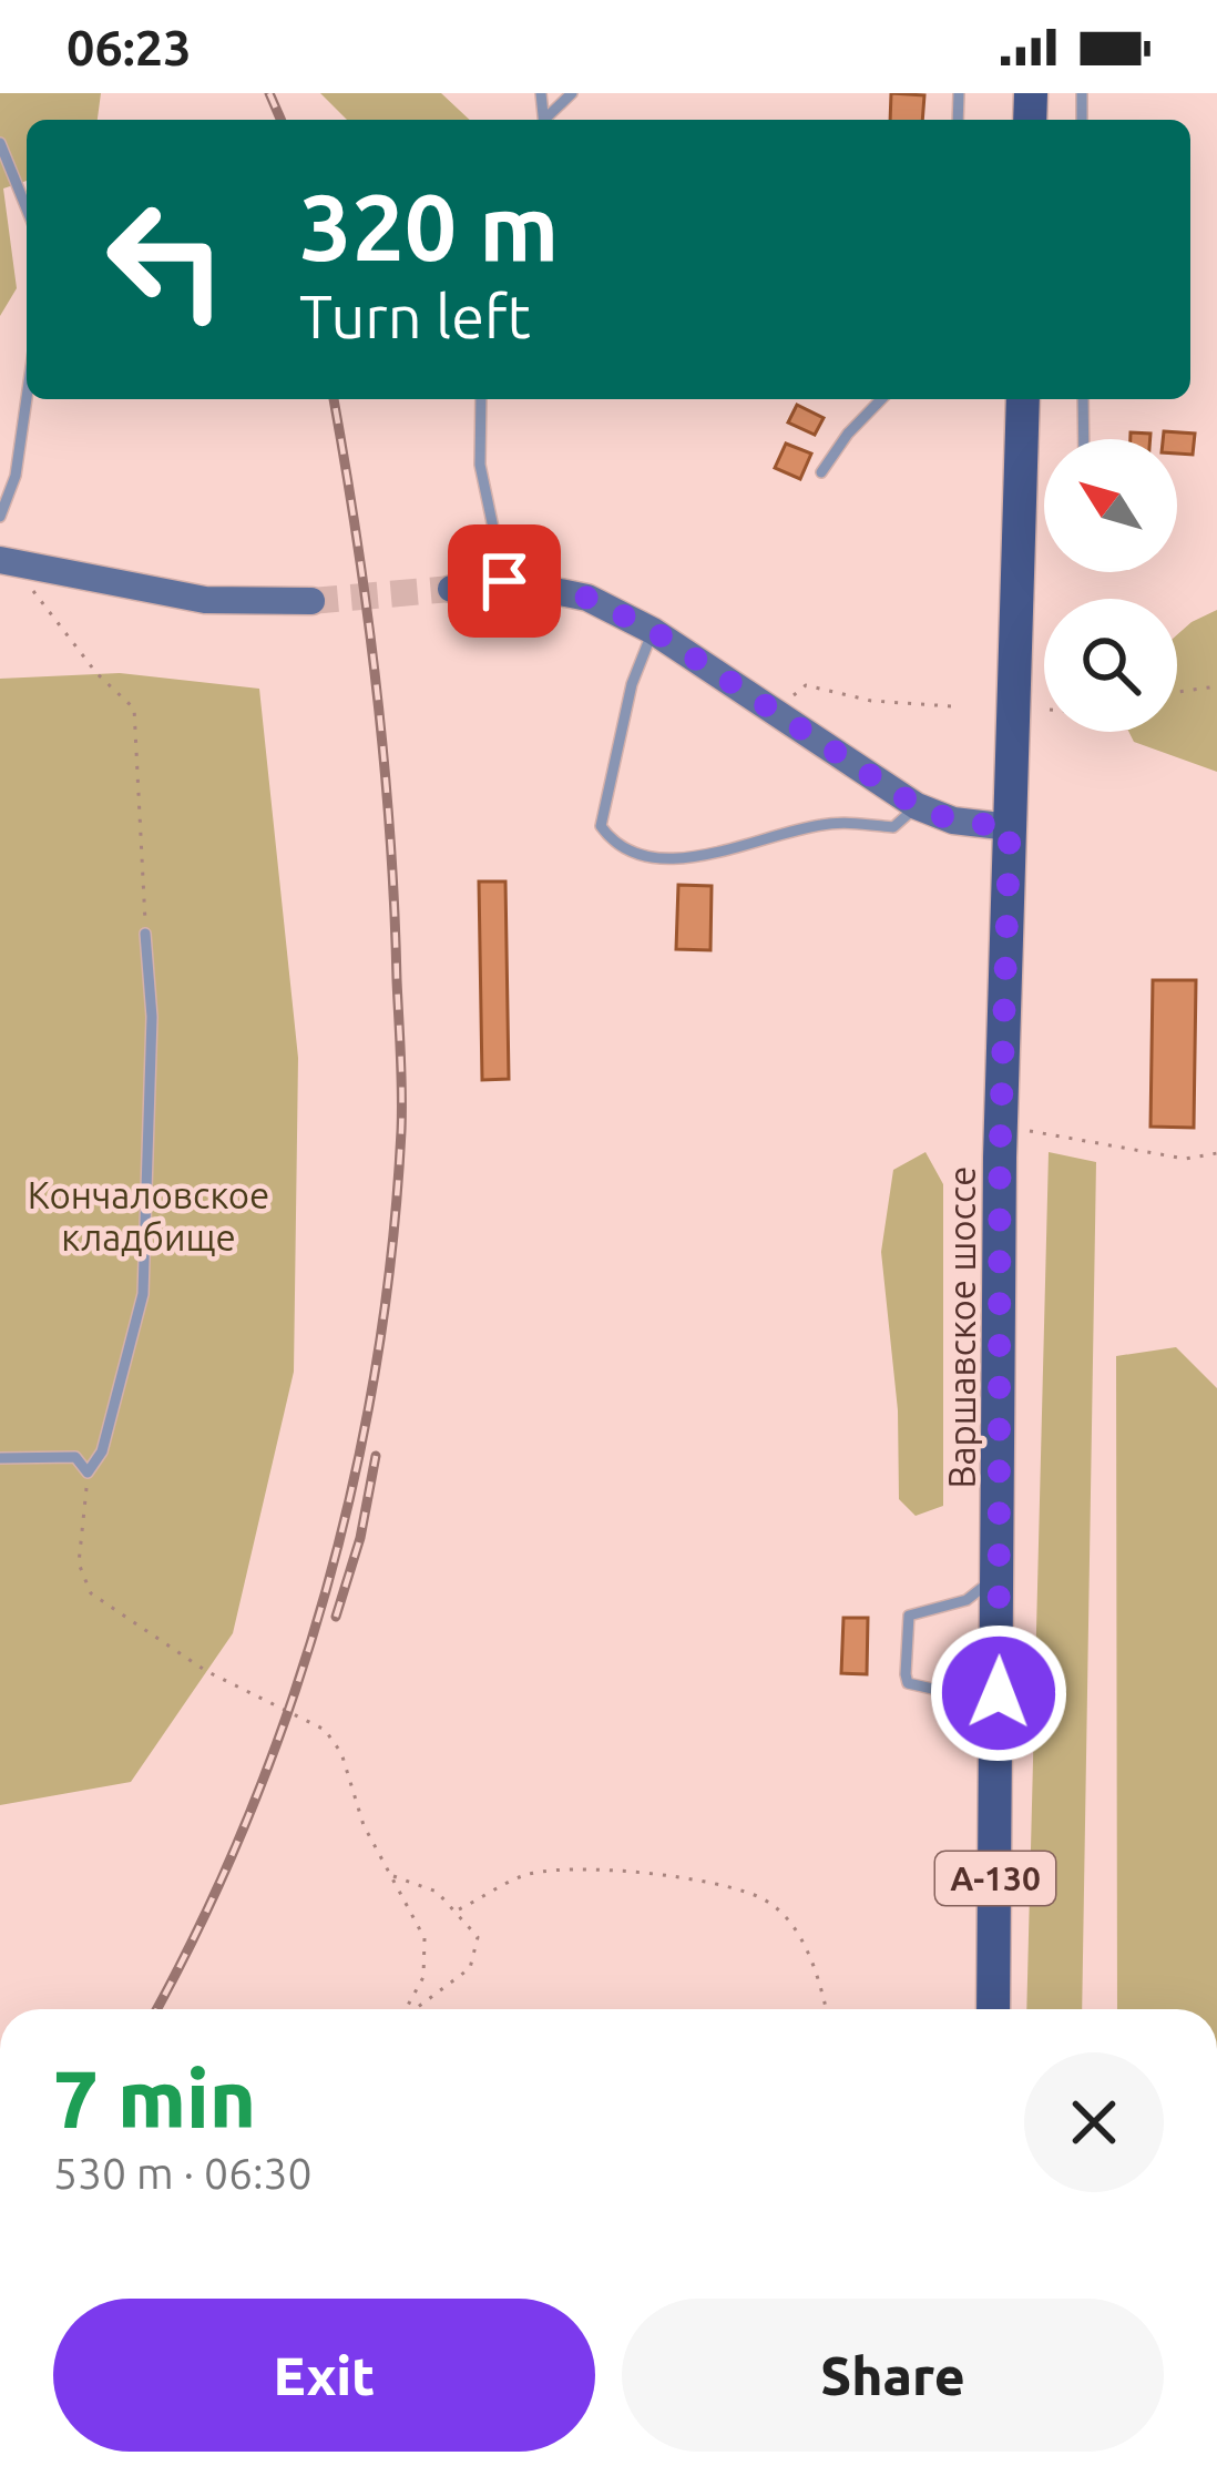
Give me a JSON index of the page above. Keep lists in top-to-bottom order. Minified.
{"streets":{"main road":["Варшавское шоссе","А-130"]},"parks":["Кончаловское кладбище"],"north":"top left","page":{"status":"06:23","turn":["320 m","Turn left"],"heading":["7 min","530 m · 06:30"],"buttons":["Exit","Share"]}}
